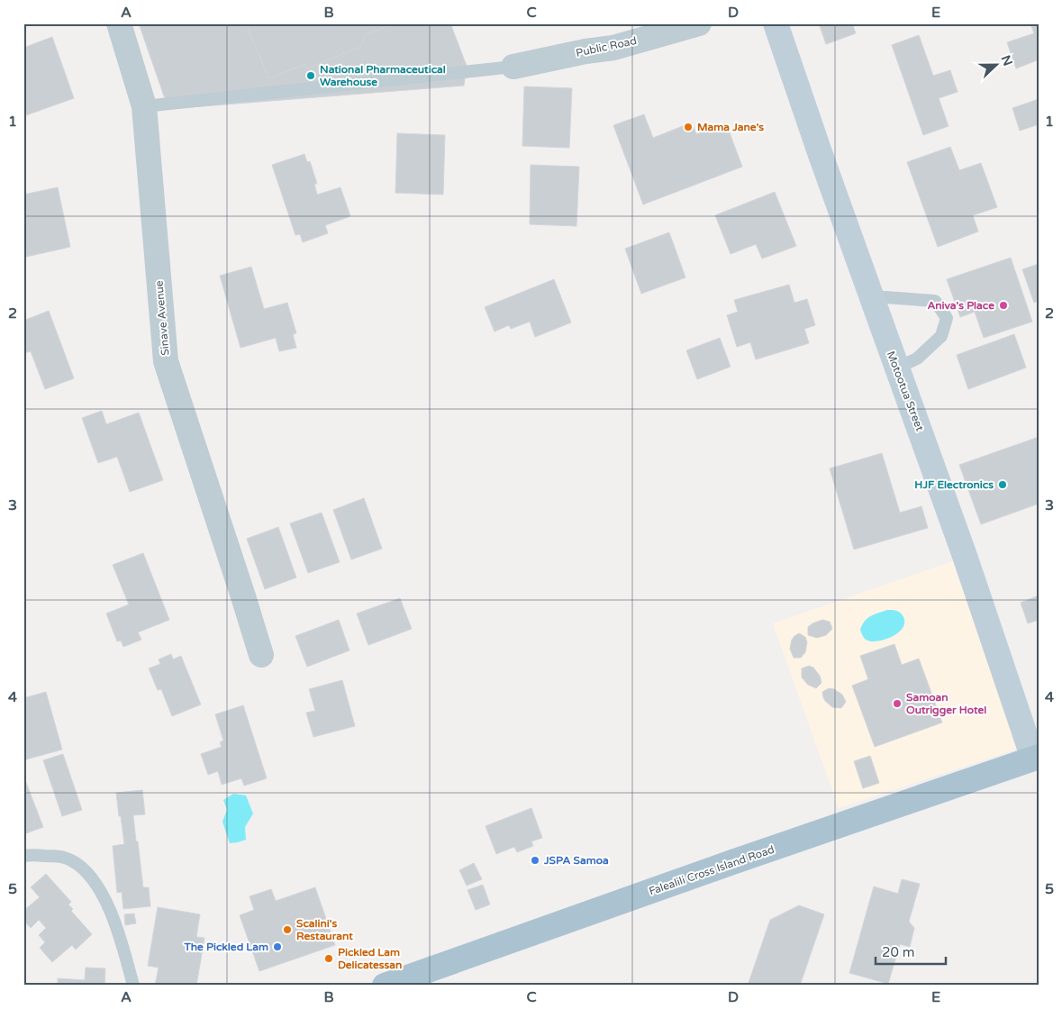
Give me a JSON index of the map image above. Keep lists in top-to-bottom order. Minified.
{"streets":{"main road":["Motootua Street","Falealili Cross Island Road"],"street":["Public Road","Sinave Avenue"]},"crossings":[["Motootua Street","Falealili Cross Island Road"]],"places":["National Pharmaceutical Warehouse","Mama Jane's","Aniva's Place","HJF Electronics","Samoan Outrigger Hotel","JSPA Samoa","Scalini's Restaurant","The Pickled Lam","Pickled Lam Delicatessan"],"scale_bar":"20 m","north":"right","grid":{"columns":["A","B","C","D","E"],"rows":["1","2","3","4","5"]}}
